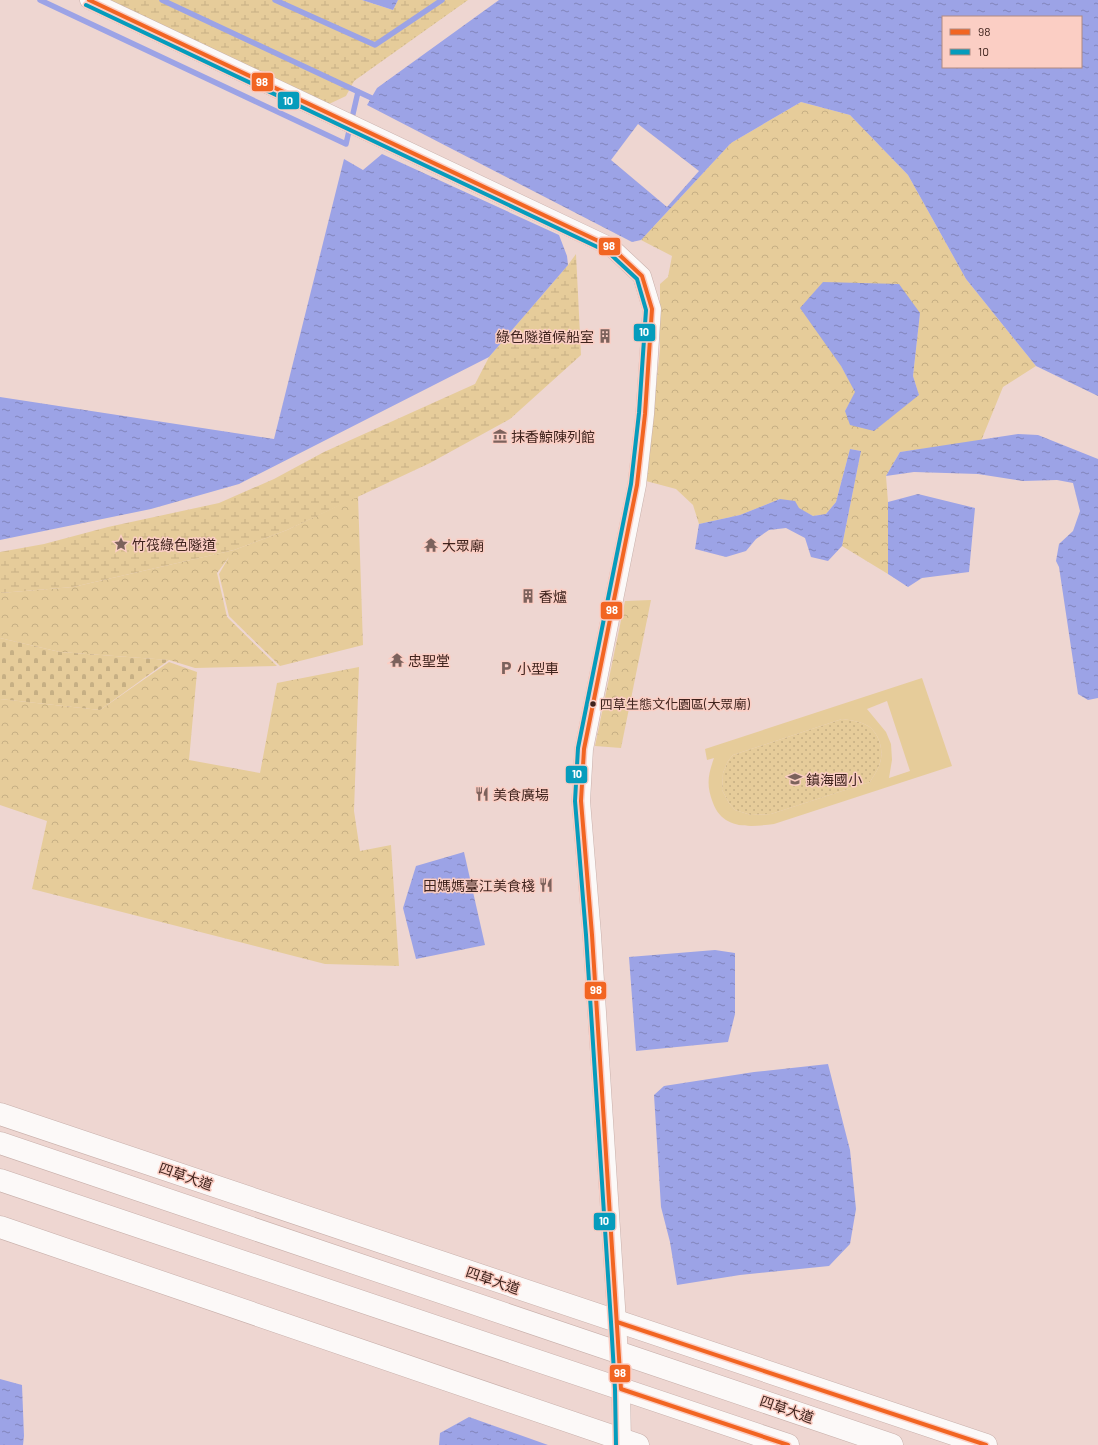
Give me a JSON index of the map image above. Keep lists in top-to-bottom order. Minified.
{"streets":{"street":["四草大道"]},"places":{"building":["綠色隧道候船室","香爐"],"museum":["抹香鯨陳列館"],"place":["竹筏綠色隧道"],"temple":["大眾廟","忠聖堂"],"parking":["小型車"],"other":["四草生態文化園區(大眾廟)"],"school or university":["鎮海國小"],"restaurant":["美食廣場","田媽媽臺江美食棧"]},"lines":["transit line 98","transit line 10"],"legend":["98","10"]}
